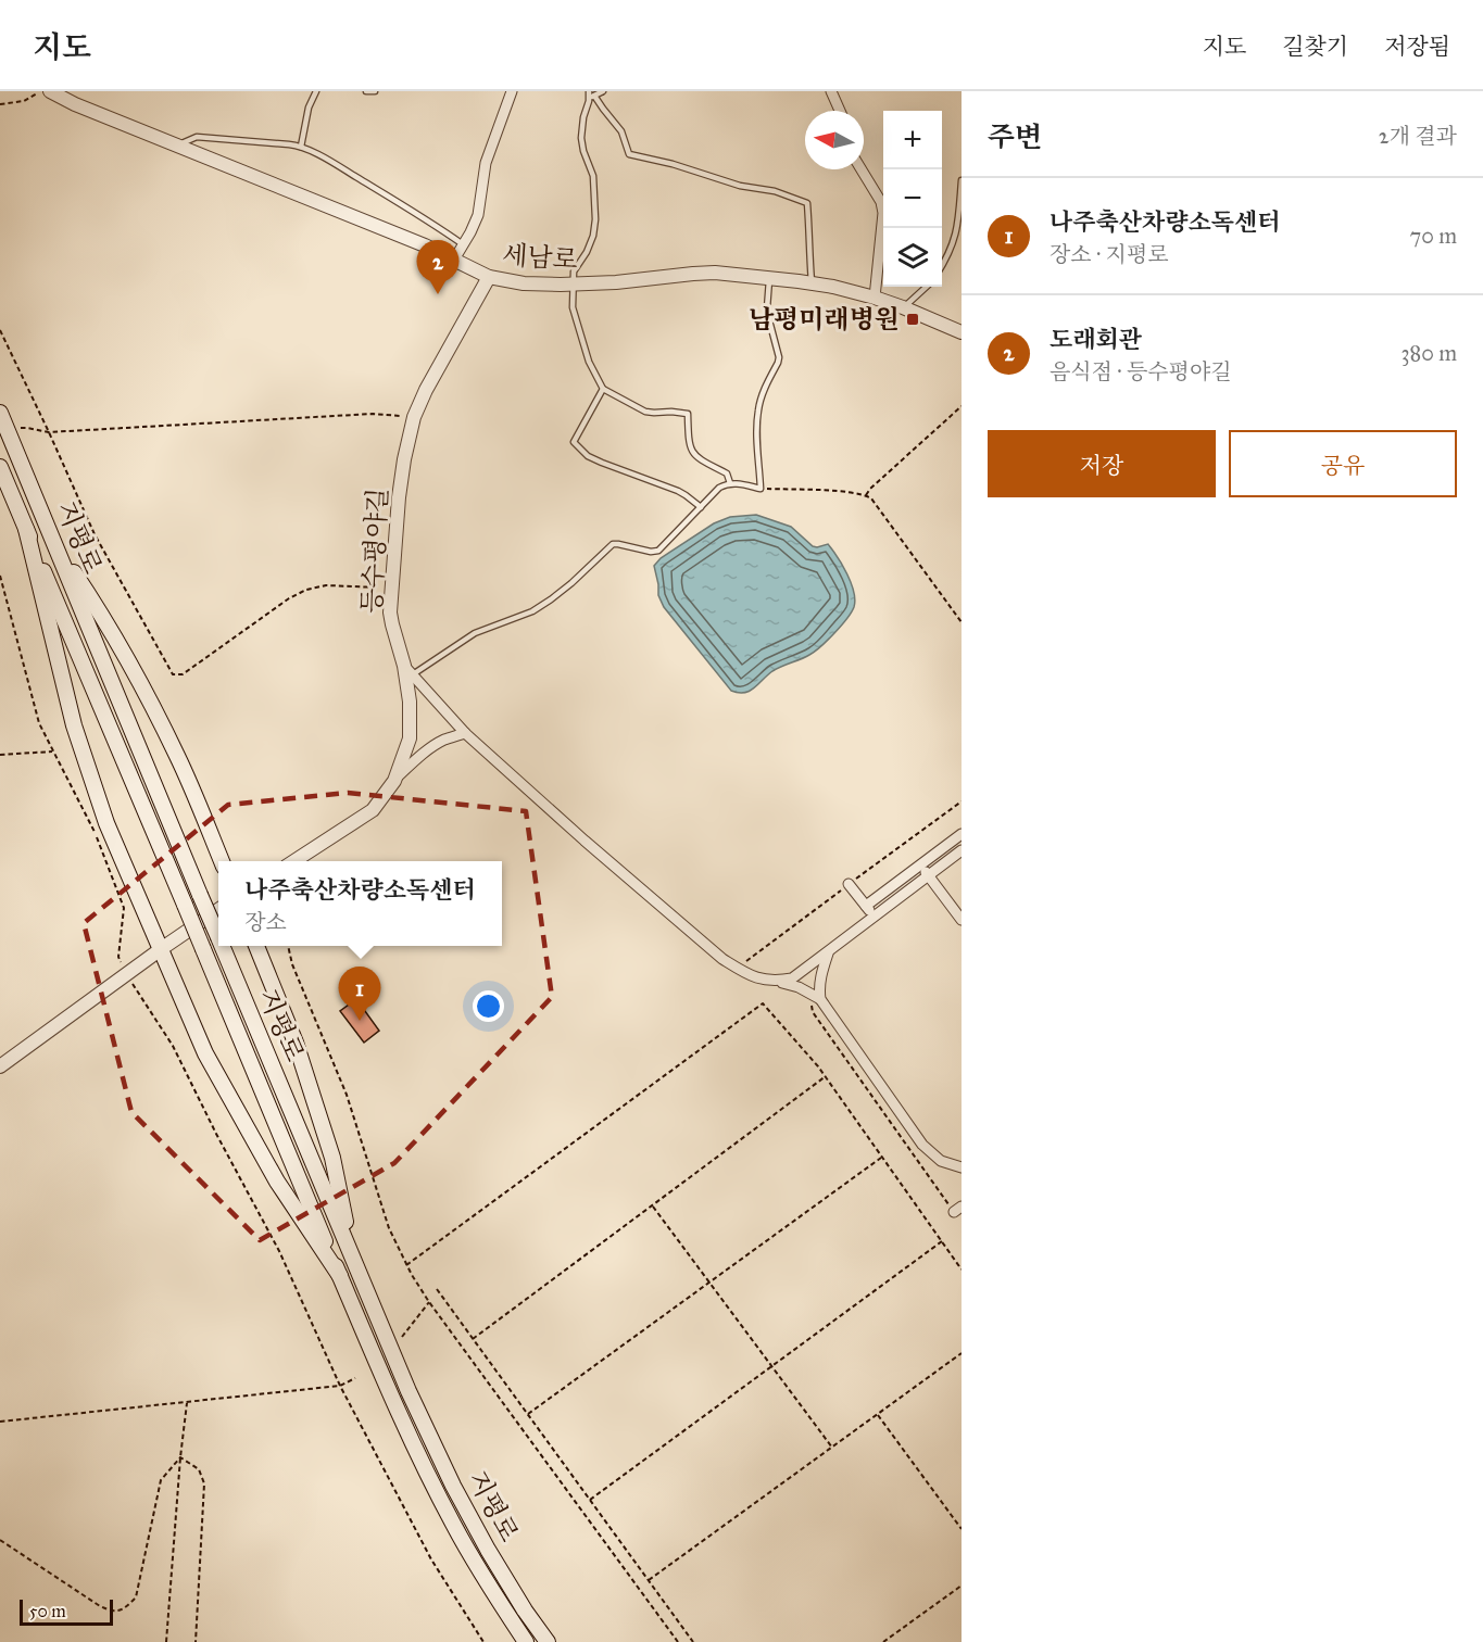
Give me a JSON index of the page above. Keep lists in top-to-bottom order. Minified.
{"streets":{"main road":["지평로"],"street":["세남로","등수평야길"]},"crossings":[["세남로","등수평야길"]],"places":{"transit":["남평미래병원"]},"scale_bar":"50 m","north":"left","page":{"header":"지도","nav":["지도","길찾기","저장됨"],"heading":["주변","2개 결과"],"map_buttons":["+","−"],"list":[{"mark":"1","name":"나주축산차량소독센터","note":"장소 · 지평로","value":"70 m"},{"mark":"2","name":"도래회관","note":"음식점 · 등수평야길","value":"380 m"}],"pins":["2","1"],"buttons":["저장","공유"],"popup":["나주축산차량소독센터","장소"],"scale":"50 m"}}
